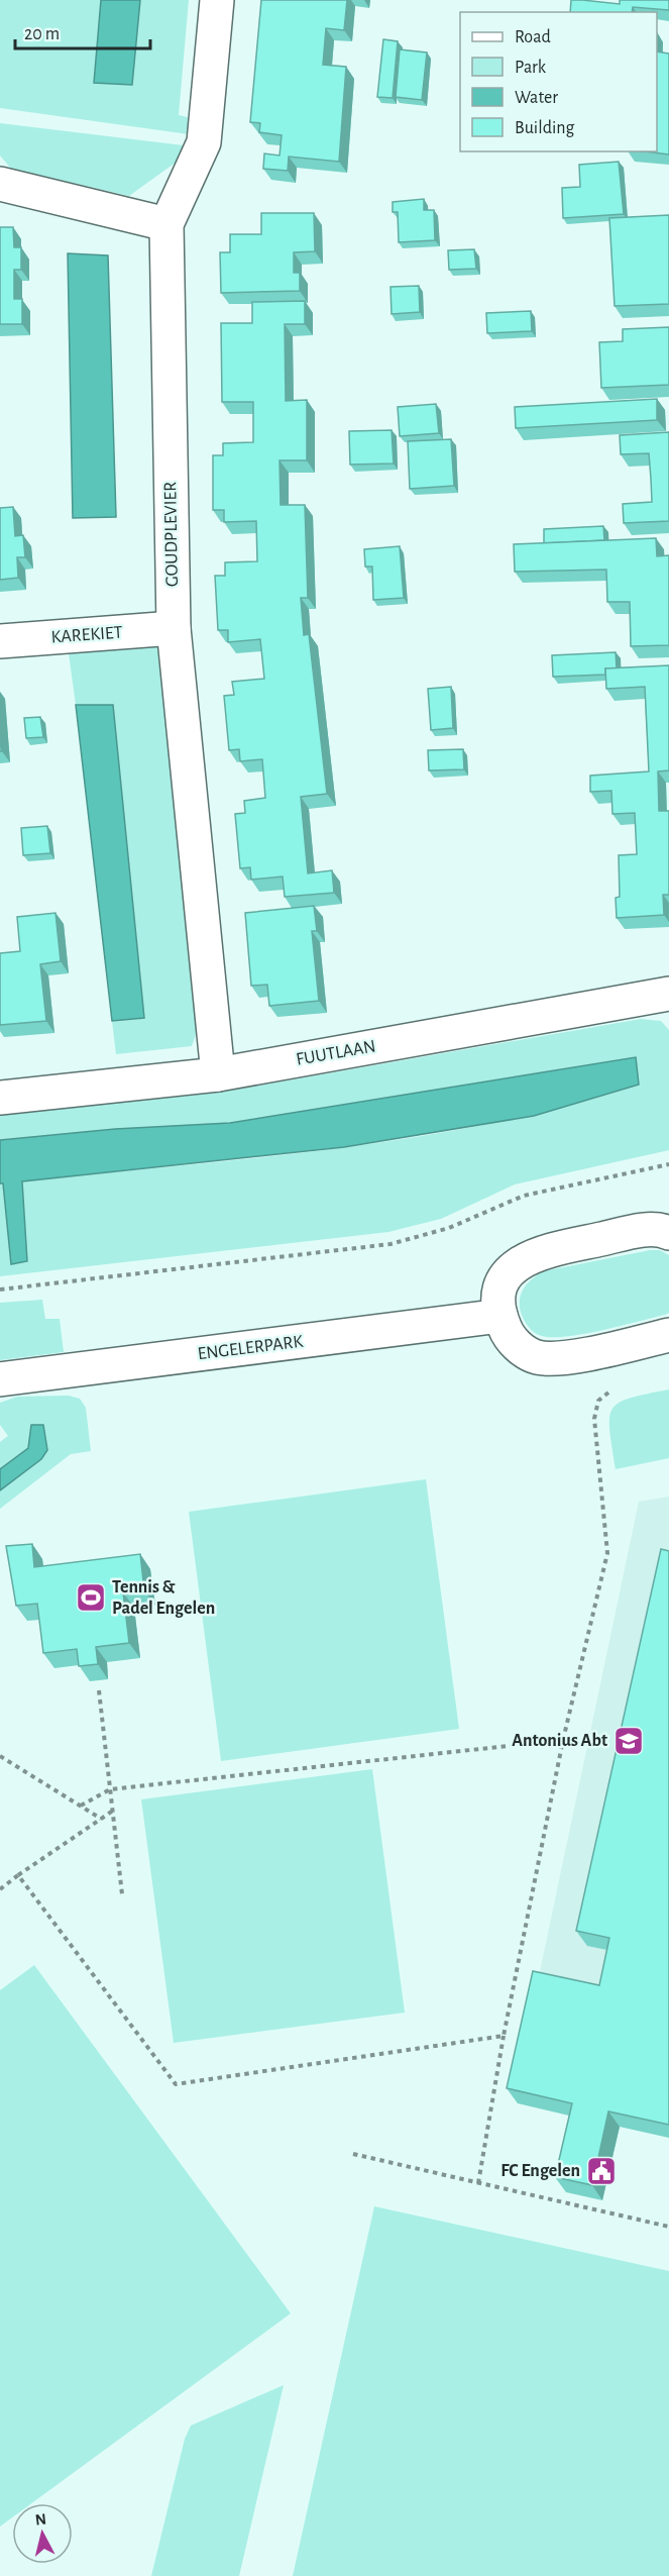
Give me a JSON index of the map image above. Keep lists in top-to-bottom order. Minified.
{"streets":{"street":["GOUDPLEVIER","KAREKIET","FUUTLAAN","ENGELERPARK"]},"crossings":[["GOUDPLEVIER","KAREKIET"],["GOUDPLEVIER","FUUTLAAN"]],"places":{"sports":["Tennis & Padel Engelen"],"school or university":["Antonius Abt"],"public building":["FC Engelen"]},"legend":["Road","Park","Water","Building"],"scale_bar":"20 m","north":"top"}
